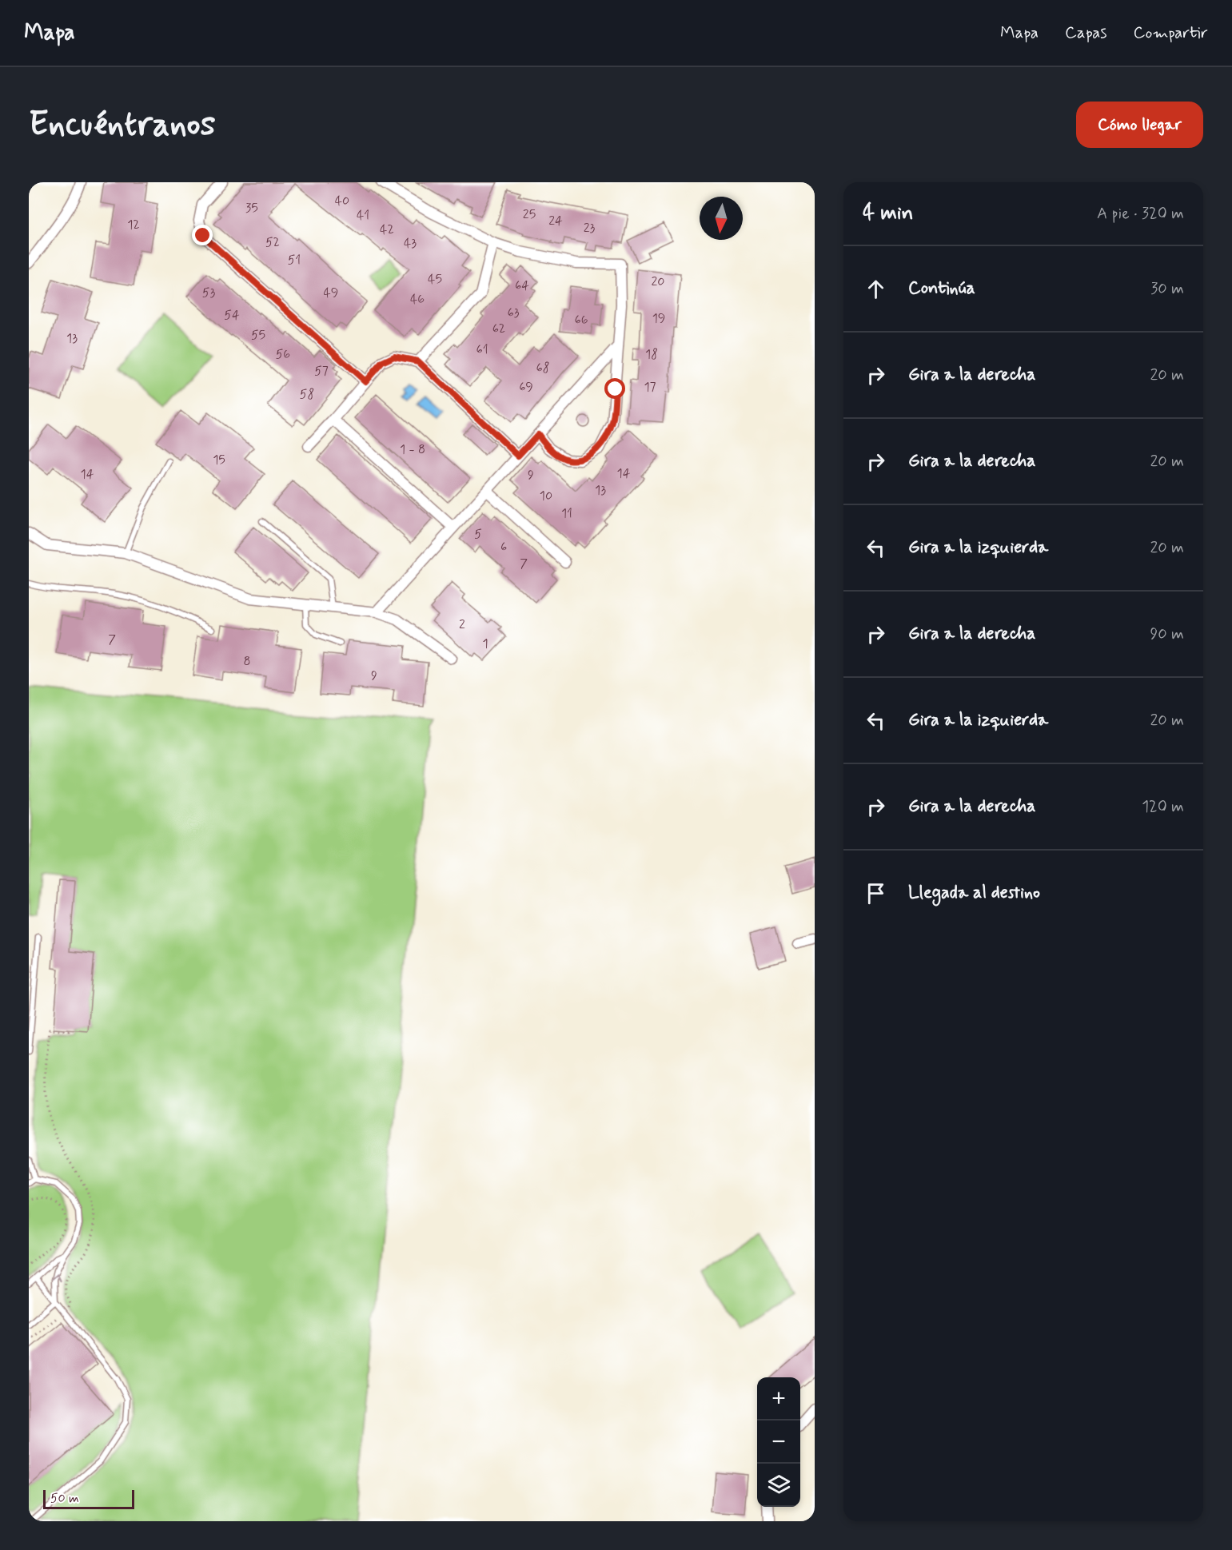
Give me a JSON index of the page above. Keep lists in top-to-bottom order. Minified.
{"house_numbers":["40","35","25","41","24","12","23","42","52","43","51","45","20","64","53","49","46","63","54","19","66","62","55","13","61","56","18","68","57","69","17","58","1 - 8","15","14","14","9","13","10","11","5","6","7","2","7","1","8","9"],"scale_bar":"50 m","north":"bottom","page":{"header":"Mapa","nav":["Mapa","Capas","Compartir"],"buttons":"Cómo llegar","title":"Encuéntranos","heading":["4 min","A pie · 320 m"],"list":[["Continúa","30 m"],["Gira a la derecha","20 m"],["Gira a la derecha","20 m"],["Gira a la izquierda","20 m"],["Gira a la derecha","90 m"],["Gira a la izquierda","20 m"],["Gira a la derecha","120 m"],"Llegada al destino"],"map_buttons":["+","−"],"scale":"50 m"}}
